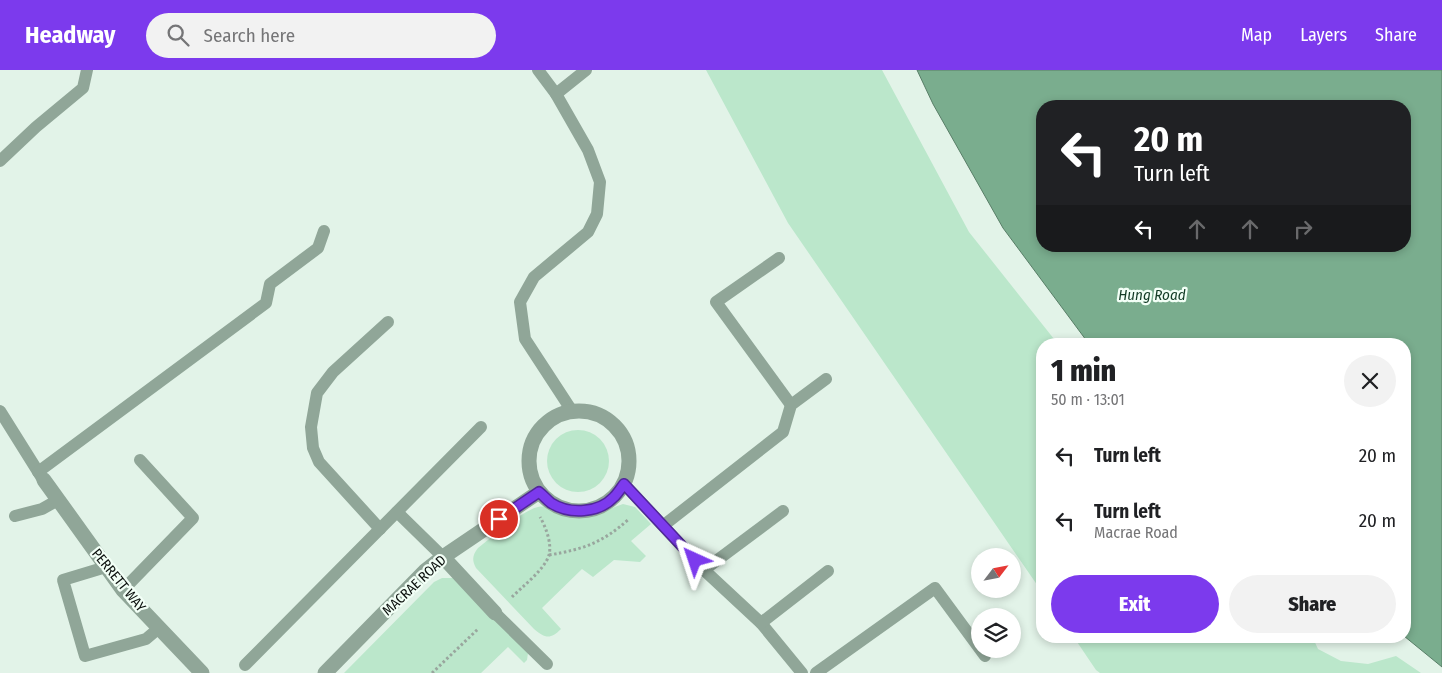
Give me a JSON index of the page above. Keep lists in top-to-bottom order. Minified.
{"streets":{"street":["PERRETT WAY","MACRAE ROAD"]},"water":["Hung Road"],"north":"top right","page":{"header":"Headway","search":"Search here","nav":["Map","Layers","Share"],"turn":["20 m","Turn left"],"heading":["1 min","50 m · 13:01"],"list":[{"name":"Turn left","value":"20 m"},{"name":"Turn left","note":"Macrae Road","value":"20 m"}],"buttons":["Exit","Share"]}}
